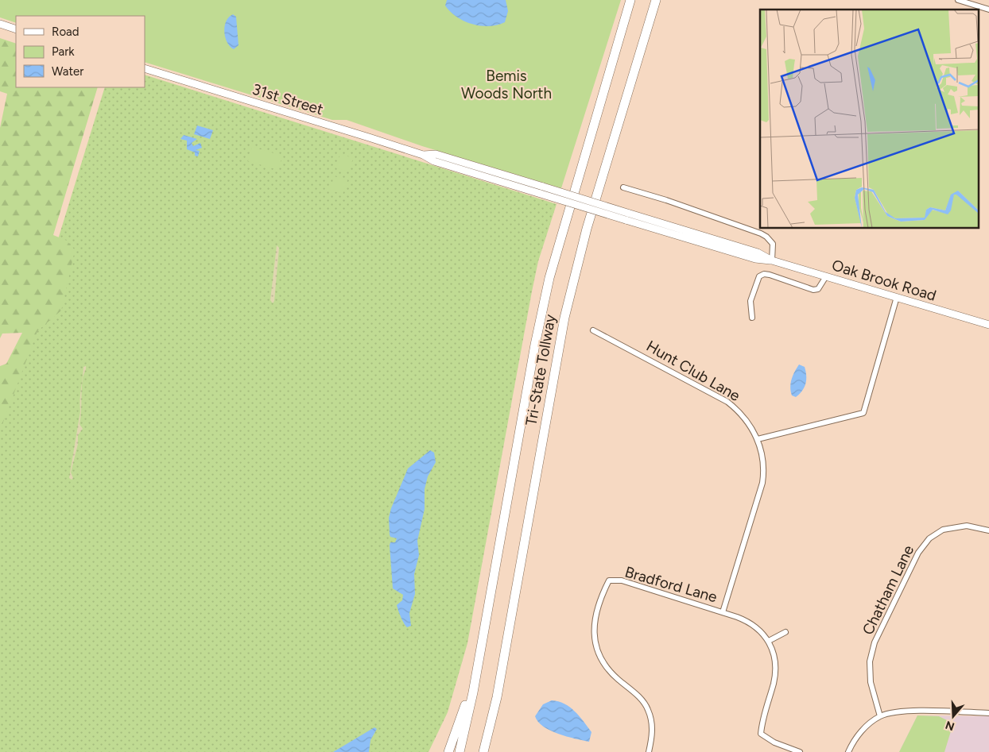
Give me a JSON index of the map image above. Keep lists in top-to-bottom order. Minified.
{"streets":{"highway":["Tri-State Tollway"],"main road":["31st Street","Oak Brook Road"],"street":["Hunt Club Lane","Bradford Lane","Chatham Lane"]},"crossings":[["31st Street","Oak Brook Road"],["Hunt Club Lane","Bradford Lane"]],"parks":["Bemis Woods North"],"legend":["Road","Park","Water"],"north":"bottom"}
